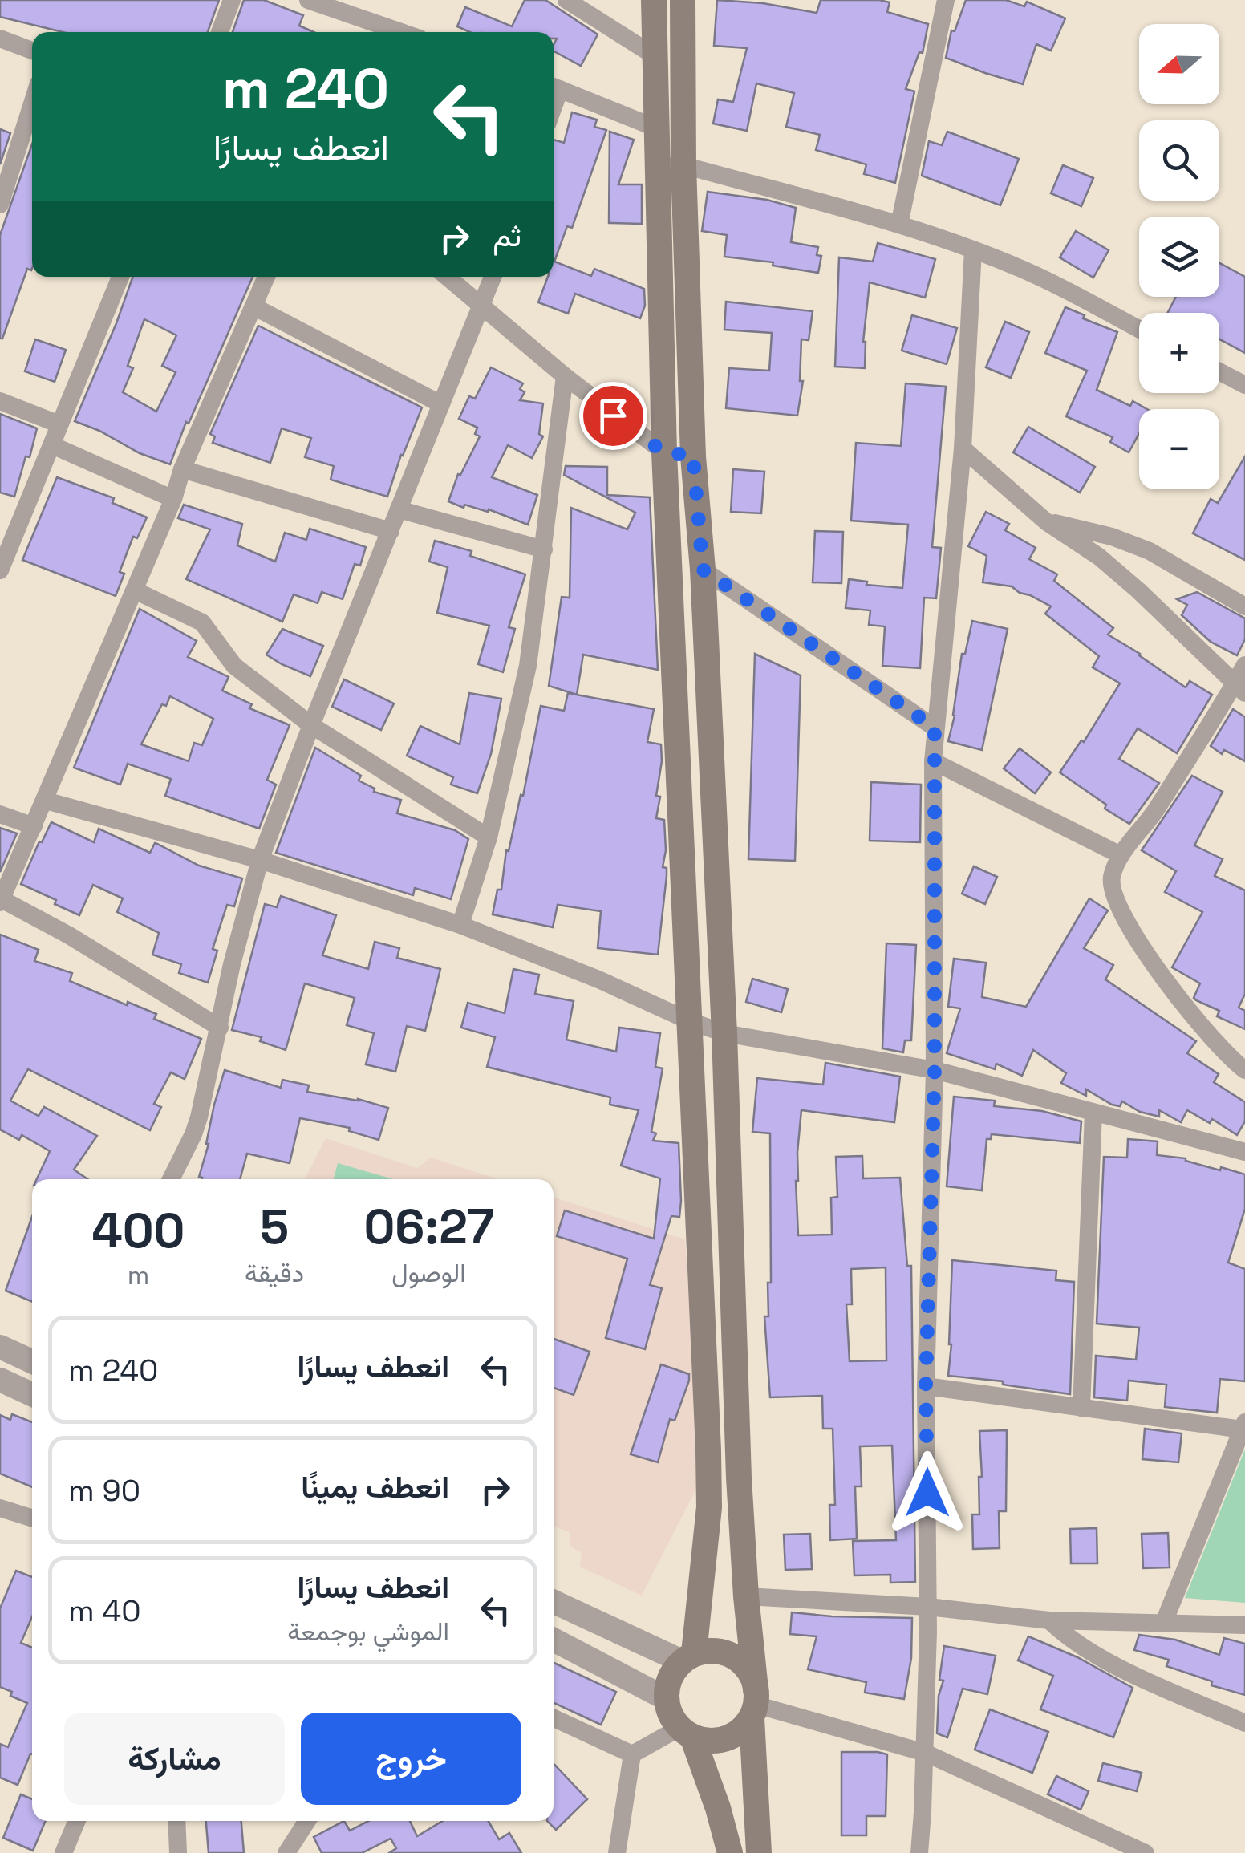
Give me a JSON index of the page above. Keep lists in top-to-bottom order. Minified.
{"north":"left","page":{"map_buttons":["+","−"],"turn":["240 m","انعطف يسارًا"],"then":"ثم","eta":["06:27","الوصول","5","دقيقة","400","m"],"list":[{"name":"انعطف يسارًا","value":"240 m"},{"name":"انعطف يمينًا","value":"90 m"},{"name":"انعطف يسارًا","note":"الموشي بوجمعة","value":"40 m"}],"buttons":["خروج","مشاركة"]}}
